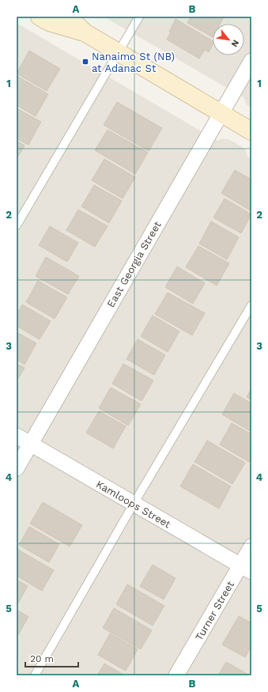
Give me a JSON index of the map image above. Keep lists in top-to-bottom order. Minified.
{"streets":{"street":["East Georgia Street","Kamloops Street","Turner Street"]},"crossings":[["East Georgia Street","Kamloops Street"],["Kamloops Street","Turner Street"]],"places":{"transit":["Nanaimo St (NB) at Adanac St"]},"scale_bar":"20 m","north":"bottom right","grid":{"columns":["A","B"],"rows":["1","2","3","4","5"]}}
